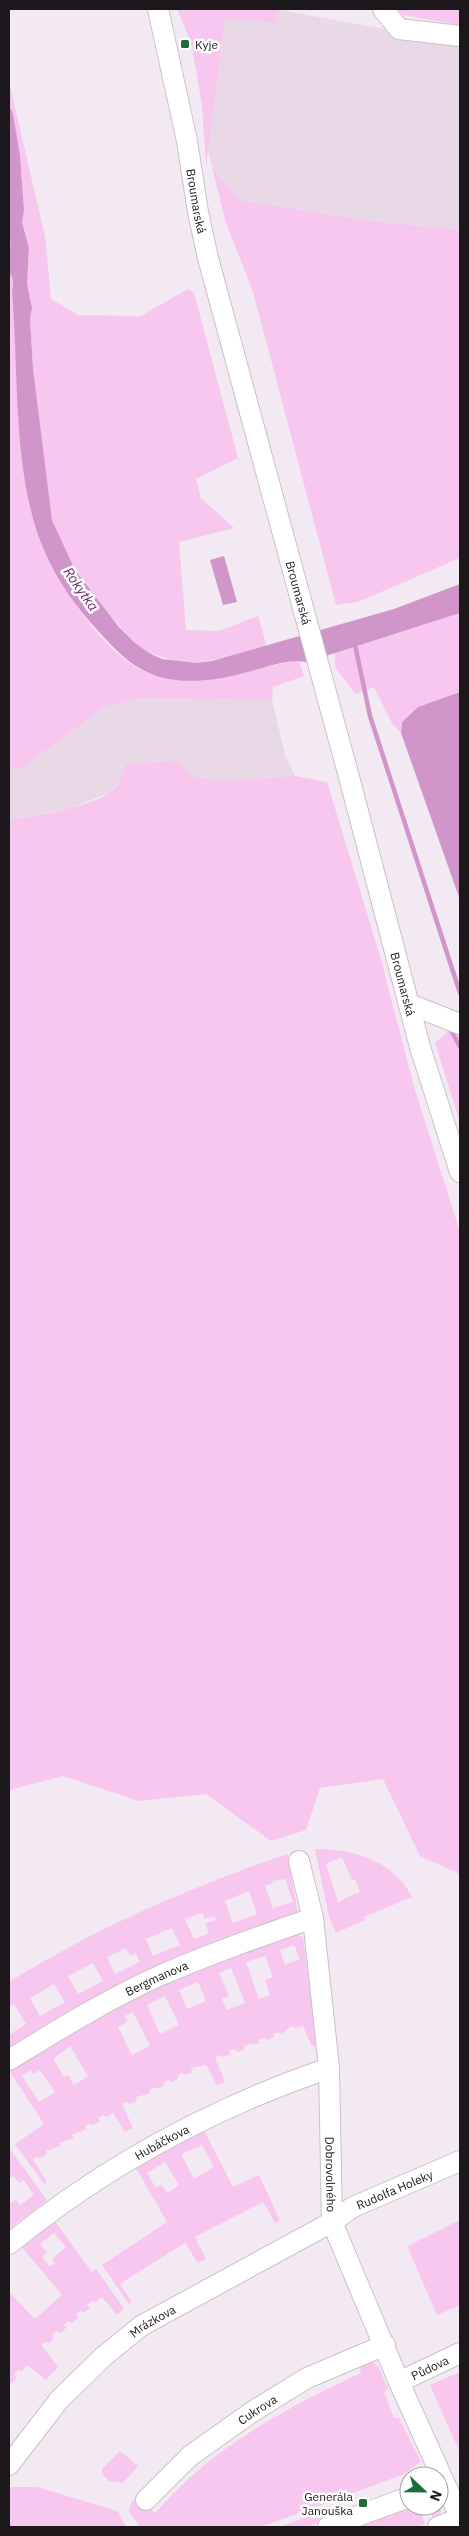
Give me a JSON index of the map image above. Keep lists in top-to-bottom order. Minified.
{"streets":{"street":["Broumarská","Bergmanova","Hubáčkova","Dobrovolného","Rudolfa Holeky","Mrázkova","Půdova","Cukrova"]},"crossings":[["Bergmanova","Dobrovolného"],["Hubáčkova","Dobrovolného"],["Dobrovolného","Rudolfa Holeky"],["Dobrovolného","Mrázkova"],["Dobrovolného","Půdova"],["Dobrovolného","Cukrova"],["Rudolfa Holeky","Mrázkova"]],"water":["Rokytka"],"places":{"transit":["Kyje","Generála Janouška"]},"north":"right"}
